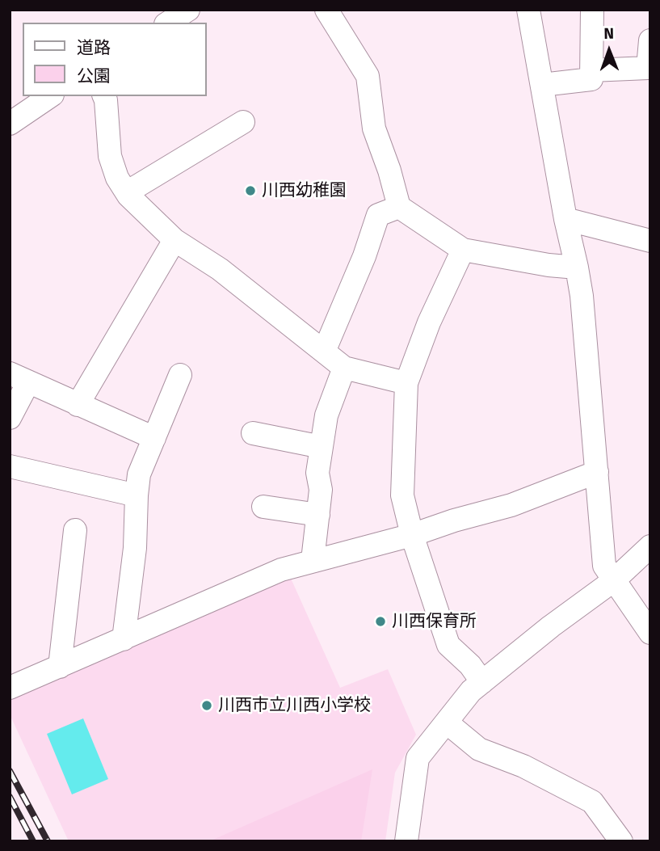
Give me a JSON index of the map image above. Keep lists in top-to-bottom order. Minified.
{"places":["川西幼稚園","川西保育所","川西市立川西小学校"],"legend":["道路","公園"],"north":"top"}
